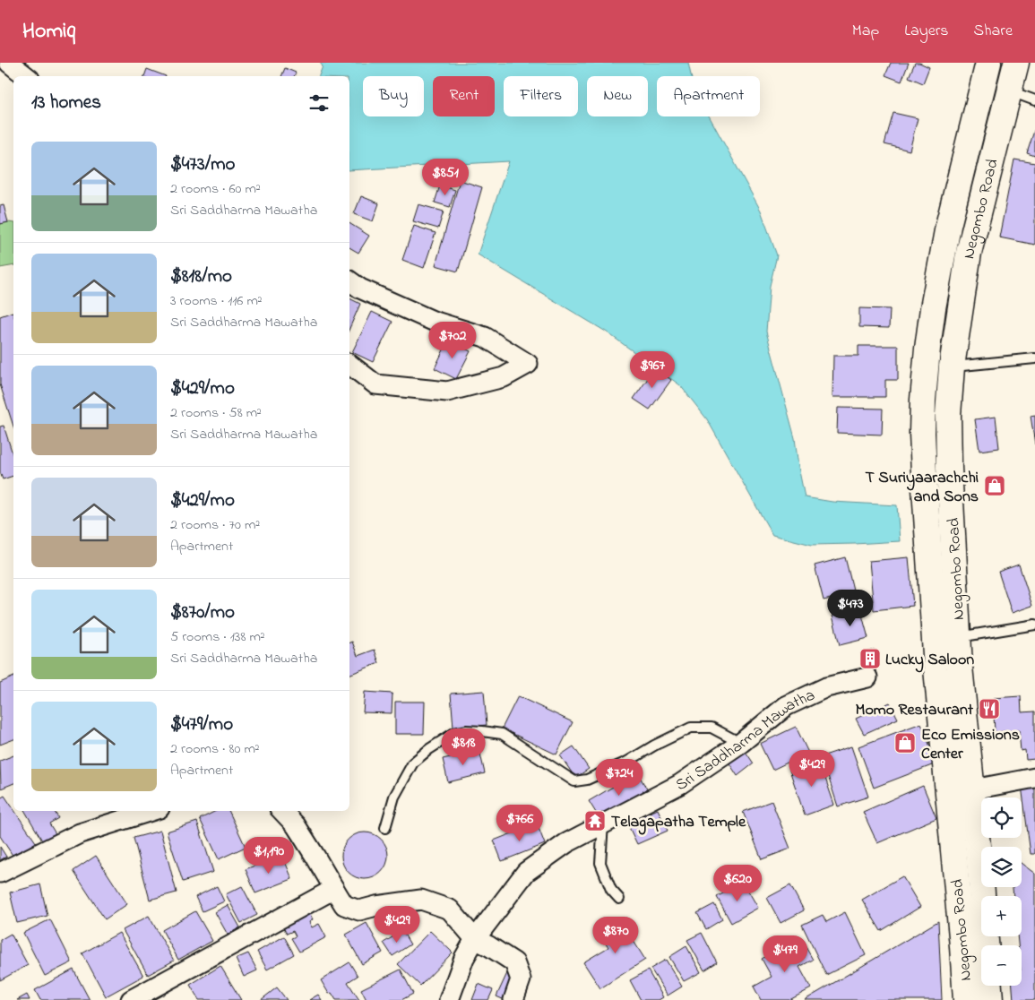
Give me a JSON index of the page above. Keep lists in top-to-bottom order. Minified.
{"streets":{"highway":["Negombo Road"],"street":["Sri Saddharma Mawatha"]},"places":{"shop":["T Suriyaarachchi and Sons","Eco Emissions Center"],"building":["Lucky Saloon"],"restaurant":["Momo Restaurant"],"temple":["Telagapatha Temple"]},"page":{"header":"Homiq","nav":["Map","Layers","Share"],"chip":["Buy","Rent","Filters","New","Apartment"],"heading":"13 homes","list":[{"name":"$473/mo","note":"2 rooms · 60 m² · Sri Saddharma Mawatha"},{"name":"$818/mo","note":"3 rooms · 116 m² · Sri Saddharma Mawatha"},{"name":"$429/mo","note":"2 rooms · 58 m² · Sri Saddharma Mawatha"},{"name":"$429/mo","note":"2 rooms · 70 m² · Apartment"},{"name":"$870/mo","note":"5 rooms · 138 m² · Sri Saddharma Mawatha"},{"name":"$479/mo","note":"2 rooms · 80 m² · Apartment"}],"price":["$851","$702","$967","$473","$818","$429","$724","$766","$1,190","$620","$429","$870","$479"],"map_buttons":["+","−"]}}
